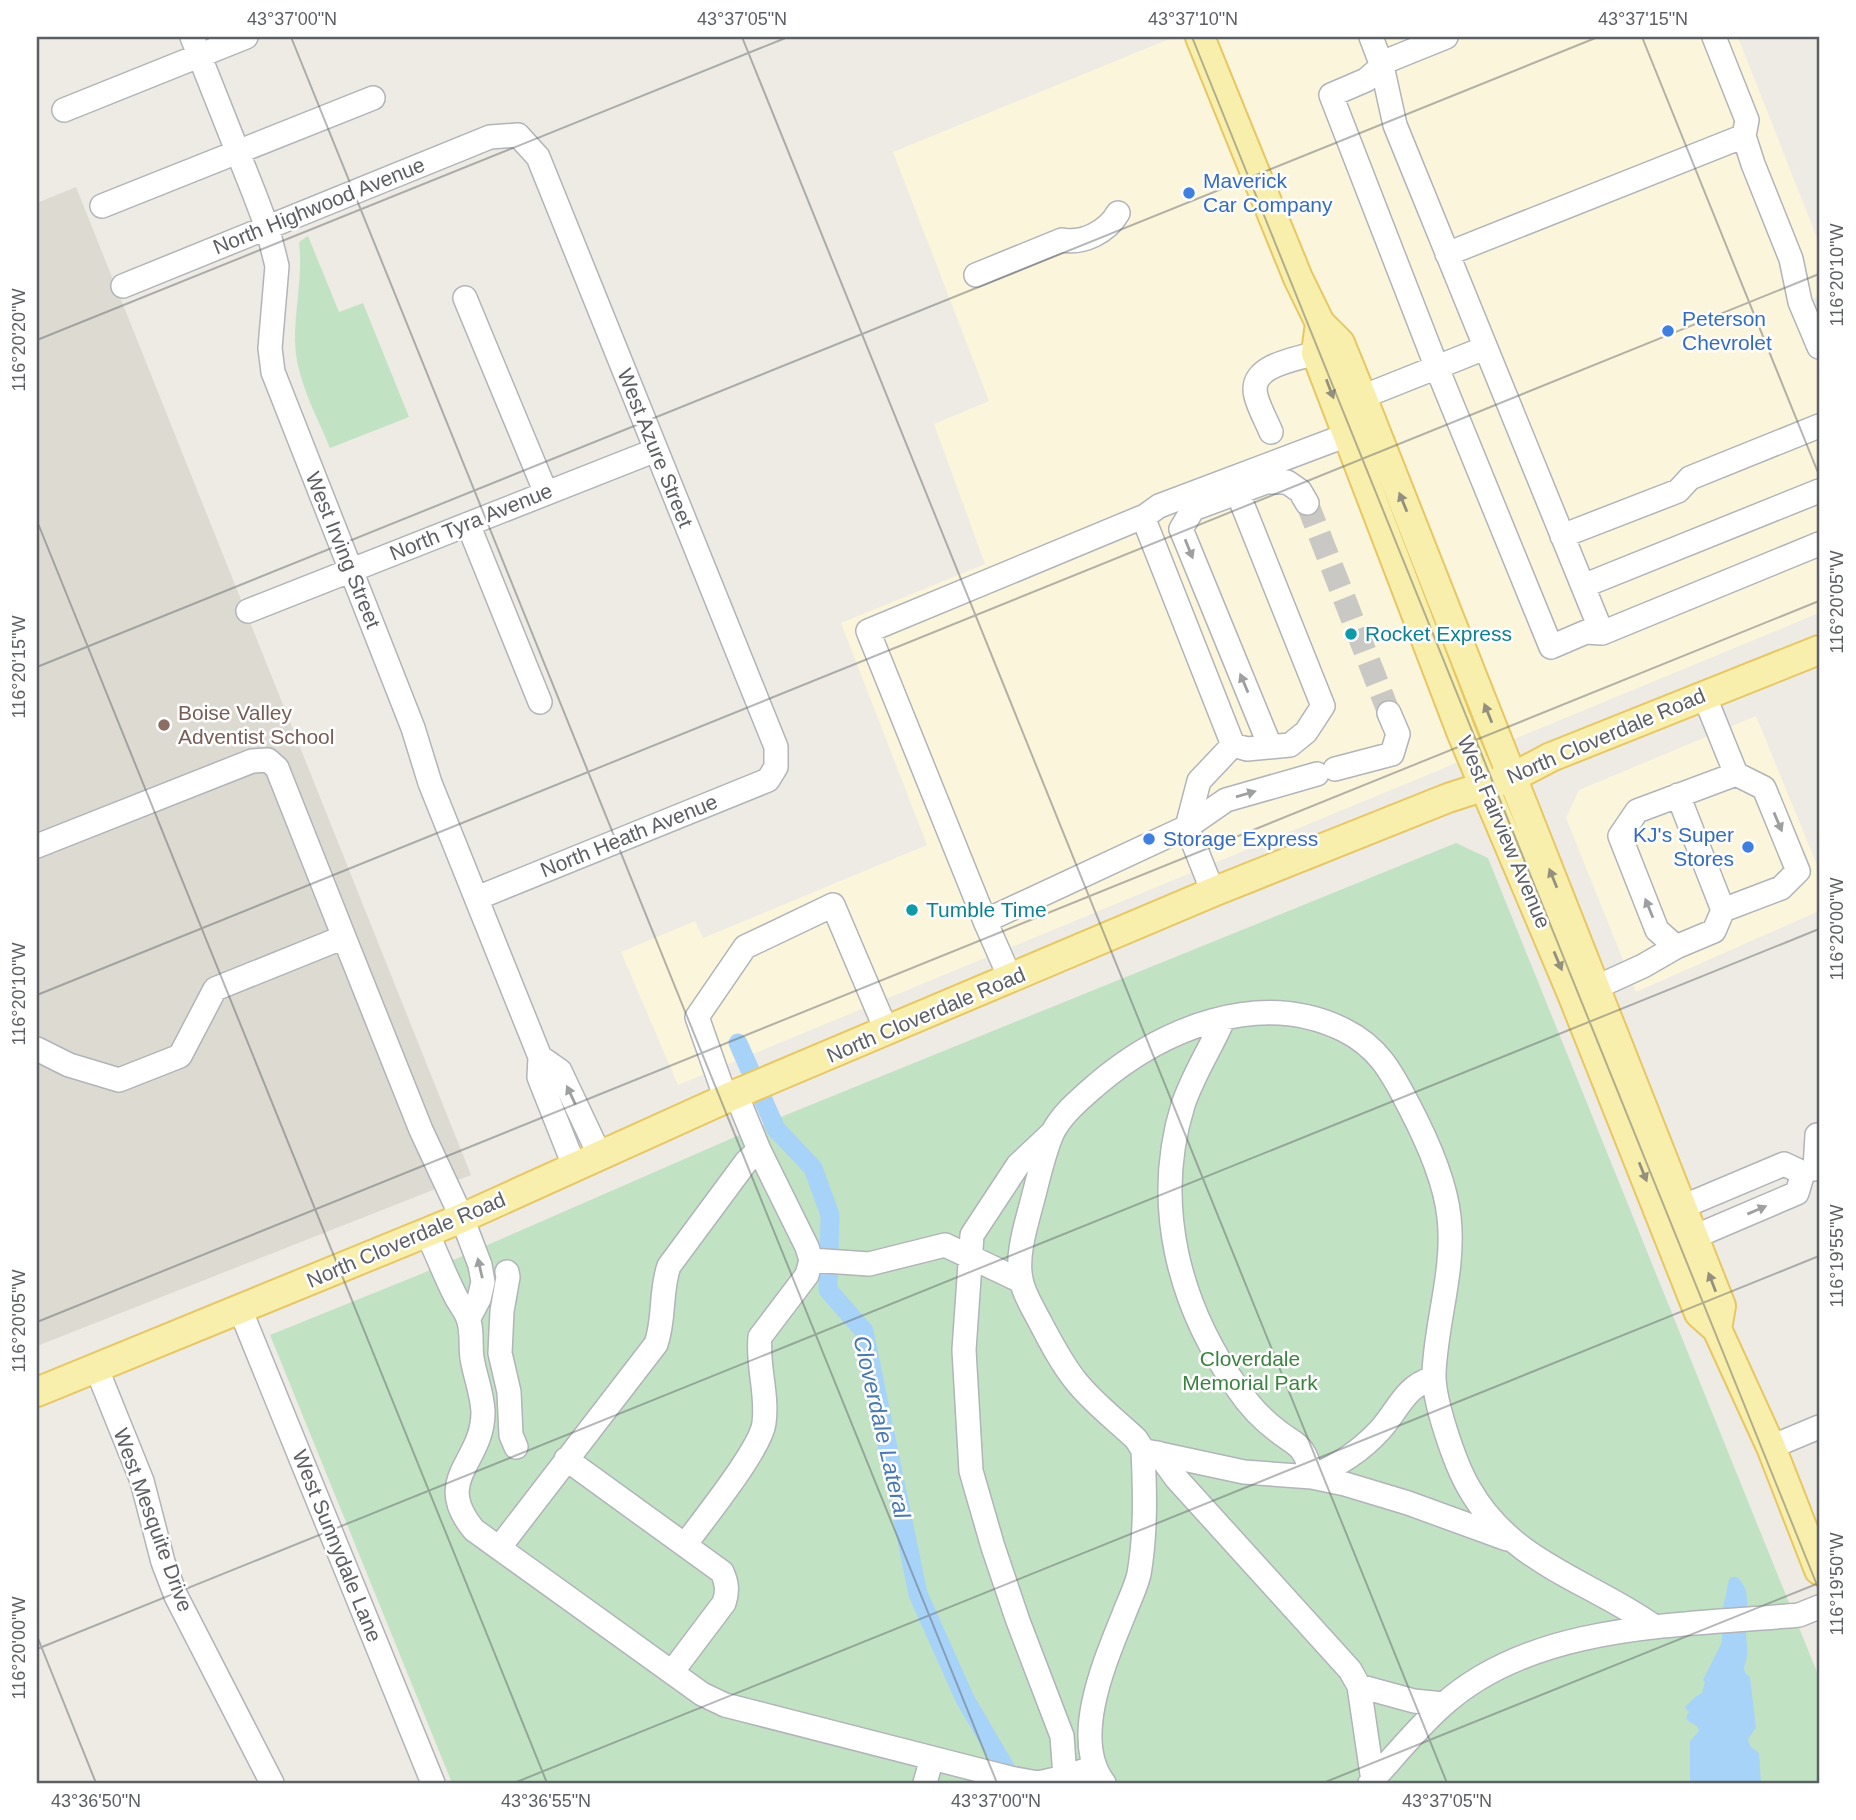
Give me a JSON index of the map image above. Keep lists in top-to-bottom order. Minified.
{"streets":{"main road":["North Cloverdale Road","West Fairview Avenue"],"street":["North Highwood Avenue","West Azure Street","North Tyra Avenue","West Irving Street","North Heath Avenue","West Mesquite Drive","West Sunnydale Lane"]},"crossings":[["North Highwood Avenue","West Azure Street"],["North Highwood Avenue","West Irving Street"],["West Azure Street","North Tyra Avenue"],["West Azure Street","North Heath Avenue"],["North Tyra Avenue","West Irving Street"],["West Irving Street","North Cloverdale Road"],["West Irving Street","North Heath Avenue"],["North Cloverdale Road","West Fairview Avenue"],["North Cloverdale Road","West Mesquite Drive"],["North Cloverdale Road","West Sunnydale Lane"]],"water":["Cloverdale Lateral"],"parks":["Cloverdale Memorial Park"],"places":["Maverick Car Company","Peterson Chevrolet","Rocket Express","Boise Valley Adventist School","Storage Express","KJ's Super Stores","Tumble Time"],"coordinates":["43°37'00\"N","43°37'05\"N","43°37'10\"N","43°37'15\"N","116°20'10\"W","116°20'20\"W","116°20'05\"W","116°20'15\"W","116°20'00\"W","116°19'55\"W","116°19'50\"W","43°36'50\"N","43°36'55\"N"]}
